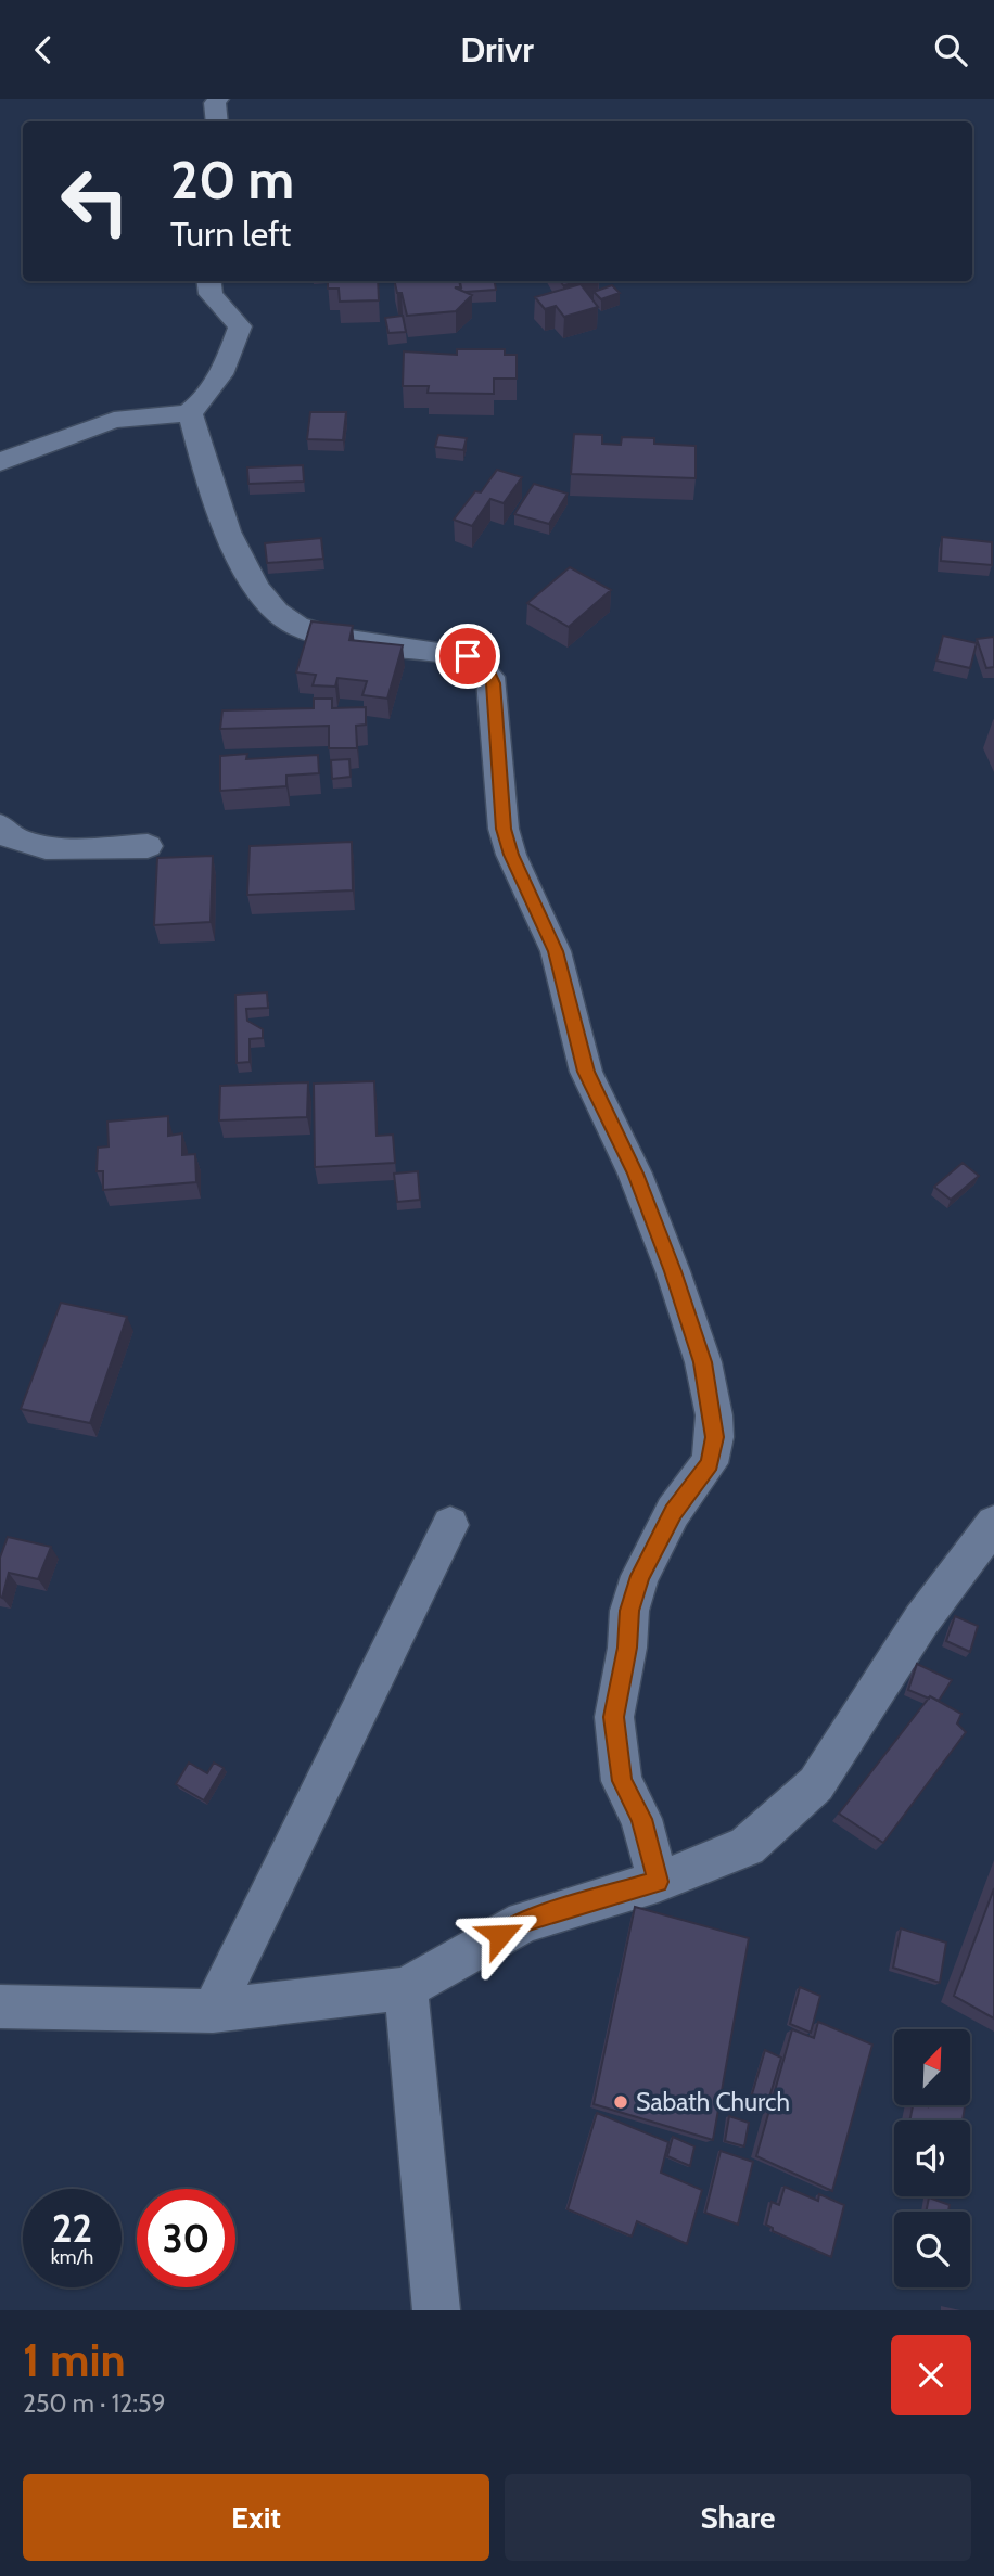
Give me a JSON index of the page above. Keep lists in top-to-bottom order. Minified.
{"places":["Sabath Church"],"north":"top right","page":{"header":"Drivr","turn":["20 m","Turn left"],"speed":"22 km/h","limit":"30","heading":["1 min","250 m · 12:59"],"buttons":["Exit","Share"]}}
